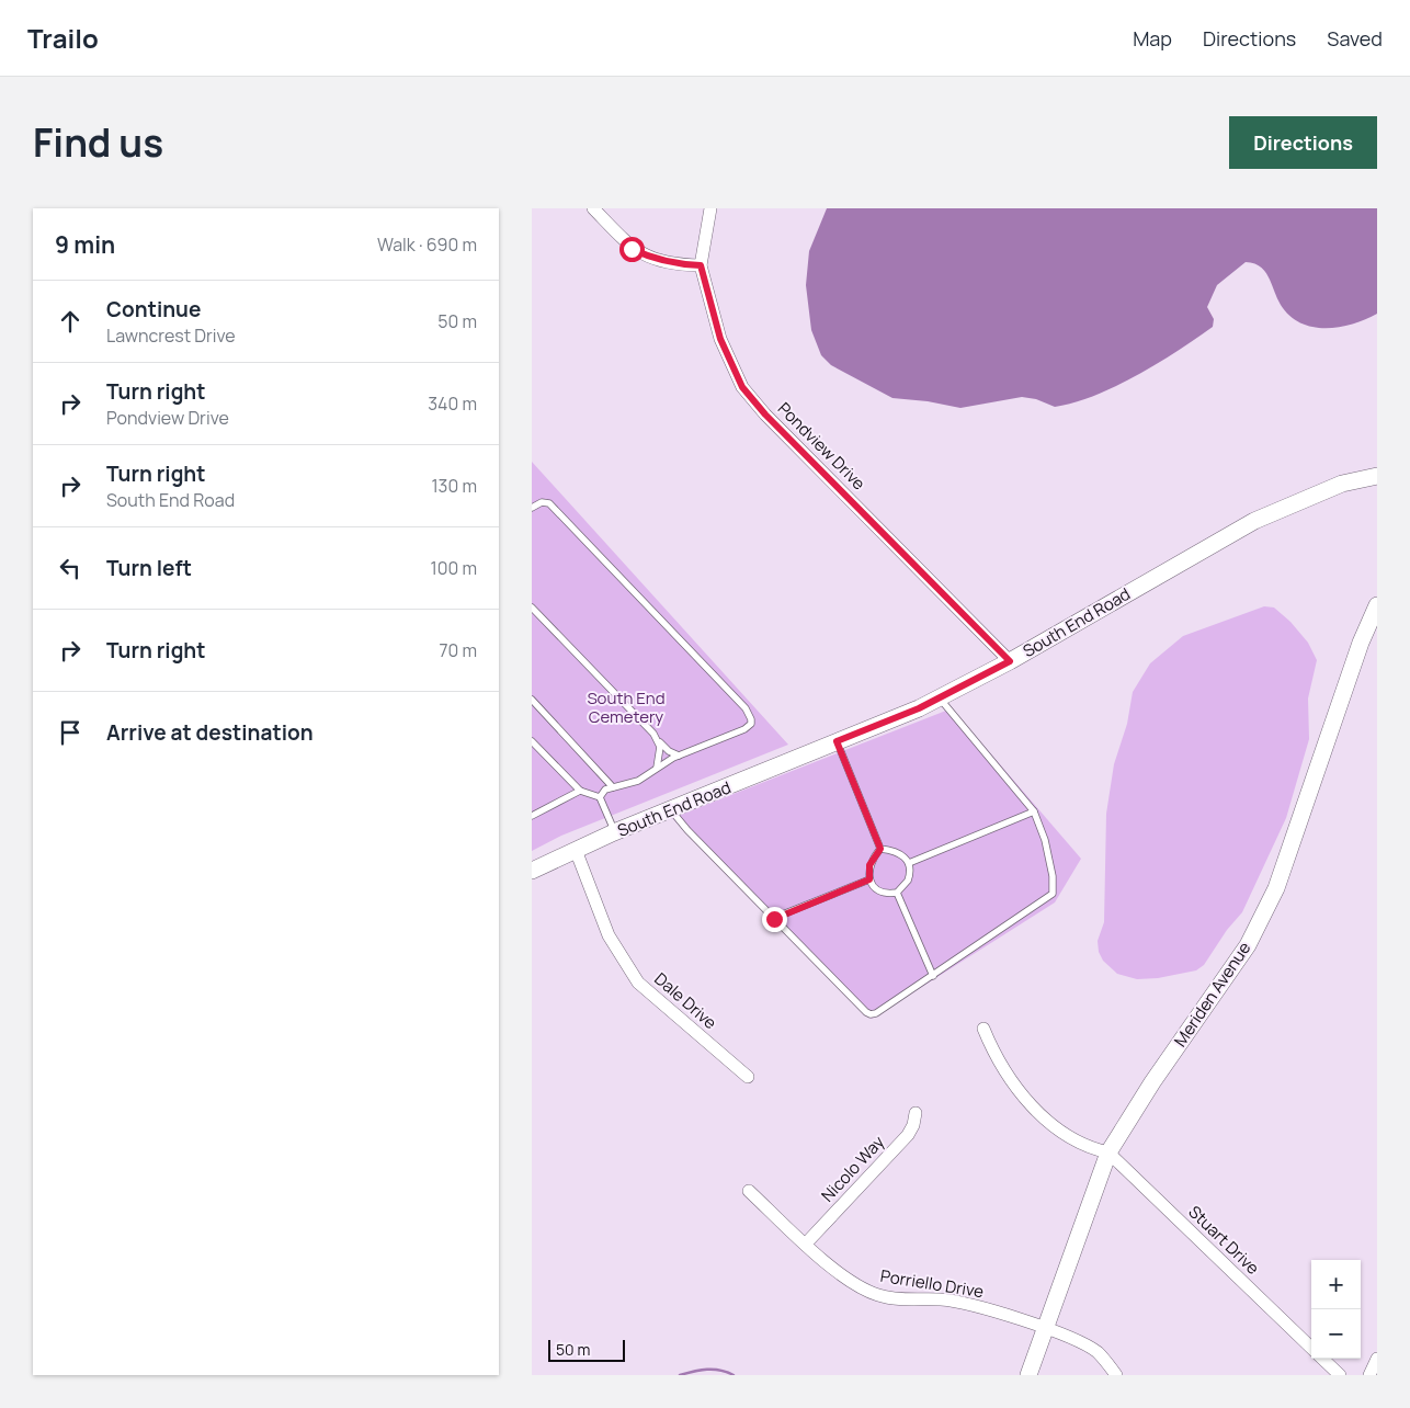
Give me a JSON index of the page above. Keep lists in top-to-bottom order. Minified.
{"streets":{"street":["Pondview Drive","South End Road","Meriden Avenue","Dale Drive","Nicolo Way","Stuart Drive","Porriello Drive"]},"crossings":[["Pondview Drive","South End Road"],["South End Road","Dale Drive"],["Meriden Avenue","Stuart Drive"],["Meriden Avenue","Porriello Drive"],["Nicolo Way","Porriello Drive"]],"parks":["South End Cemetery"],"scale_bar":"50 m","page":{"header":"Trailo","nav":["Map","Directions","Saved"],"title":"Find us","buttons":"Directions","heading":["9 min","Walk · 690 m"],"list":[["Continue","Lawncrest Drive","50 m"],["Turn right","Pondview Drive","340 m"],["Turn right","South End Road","130 m"],["Turn left","100 m"],["Turn right","70 m"],"Arrive at destination"],"map_buttons":["+","−"],"scale":"50 m"}}
